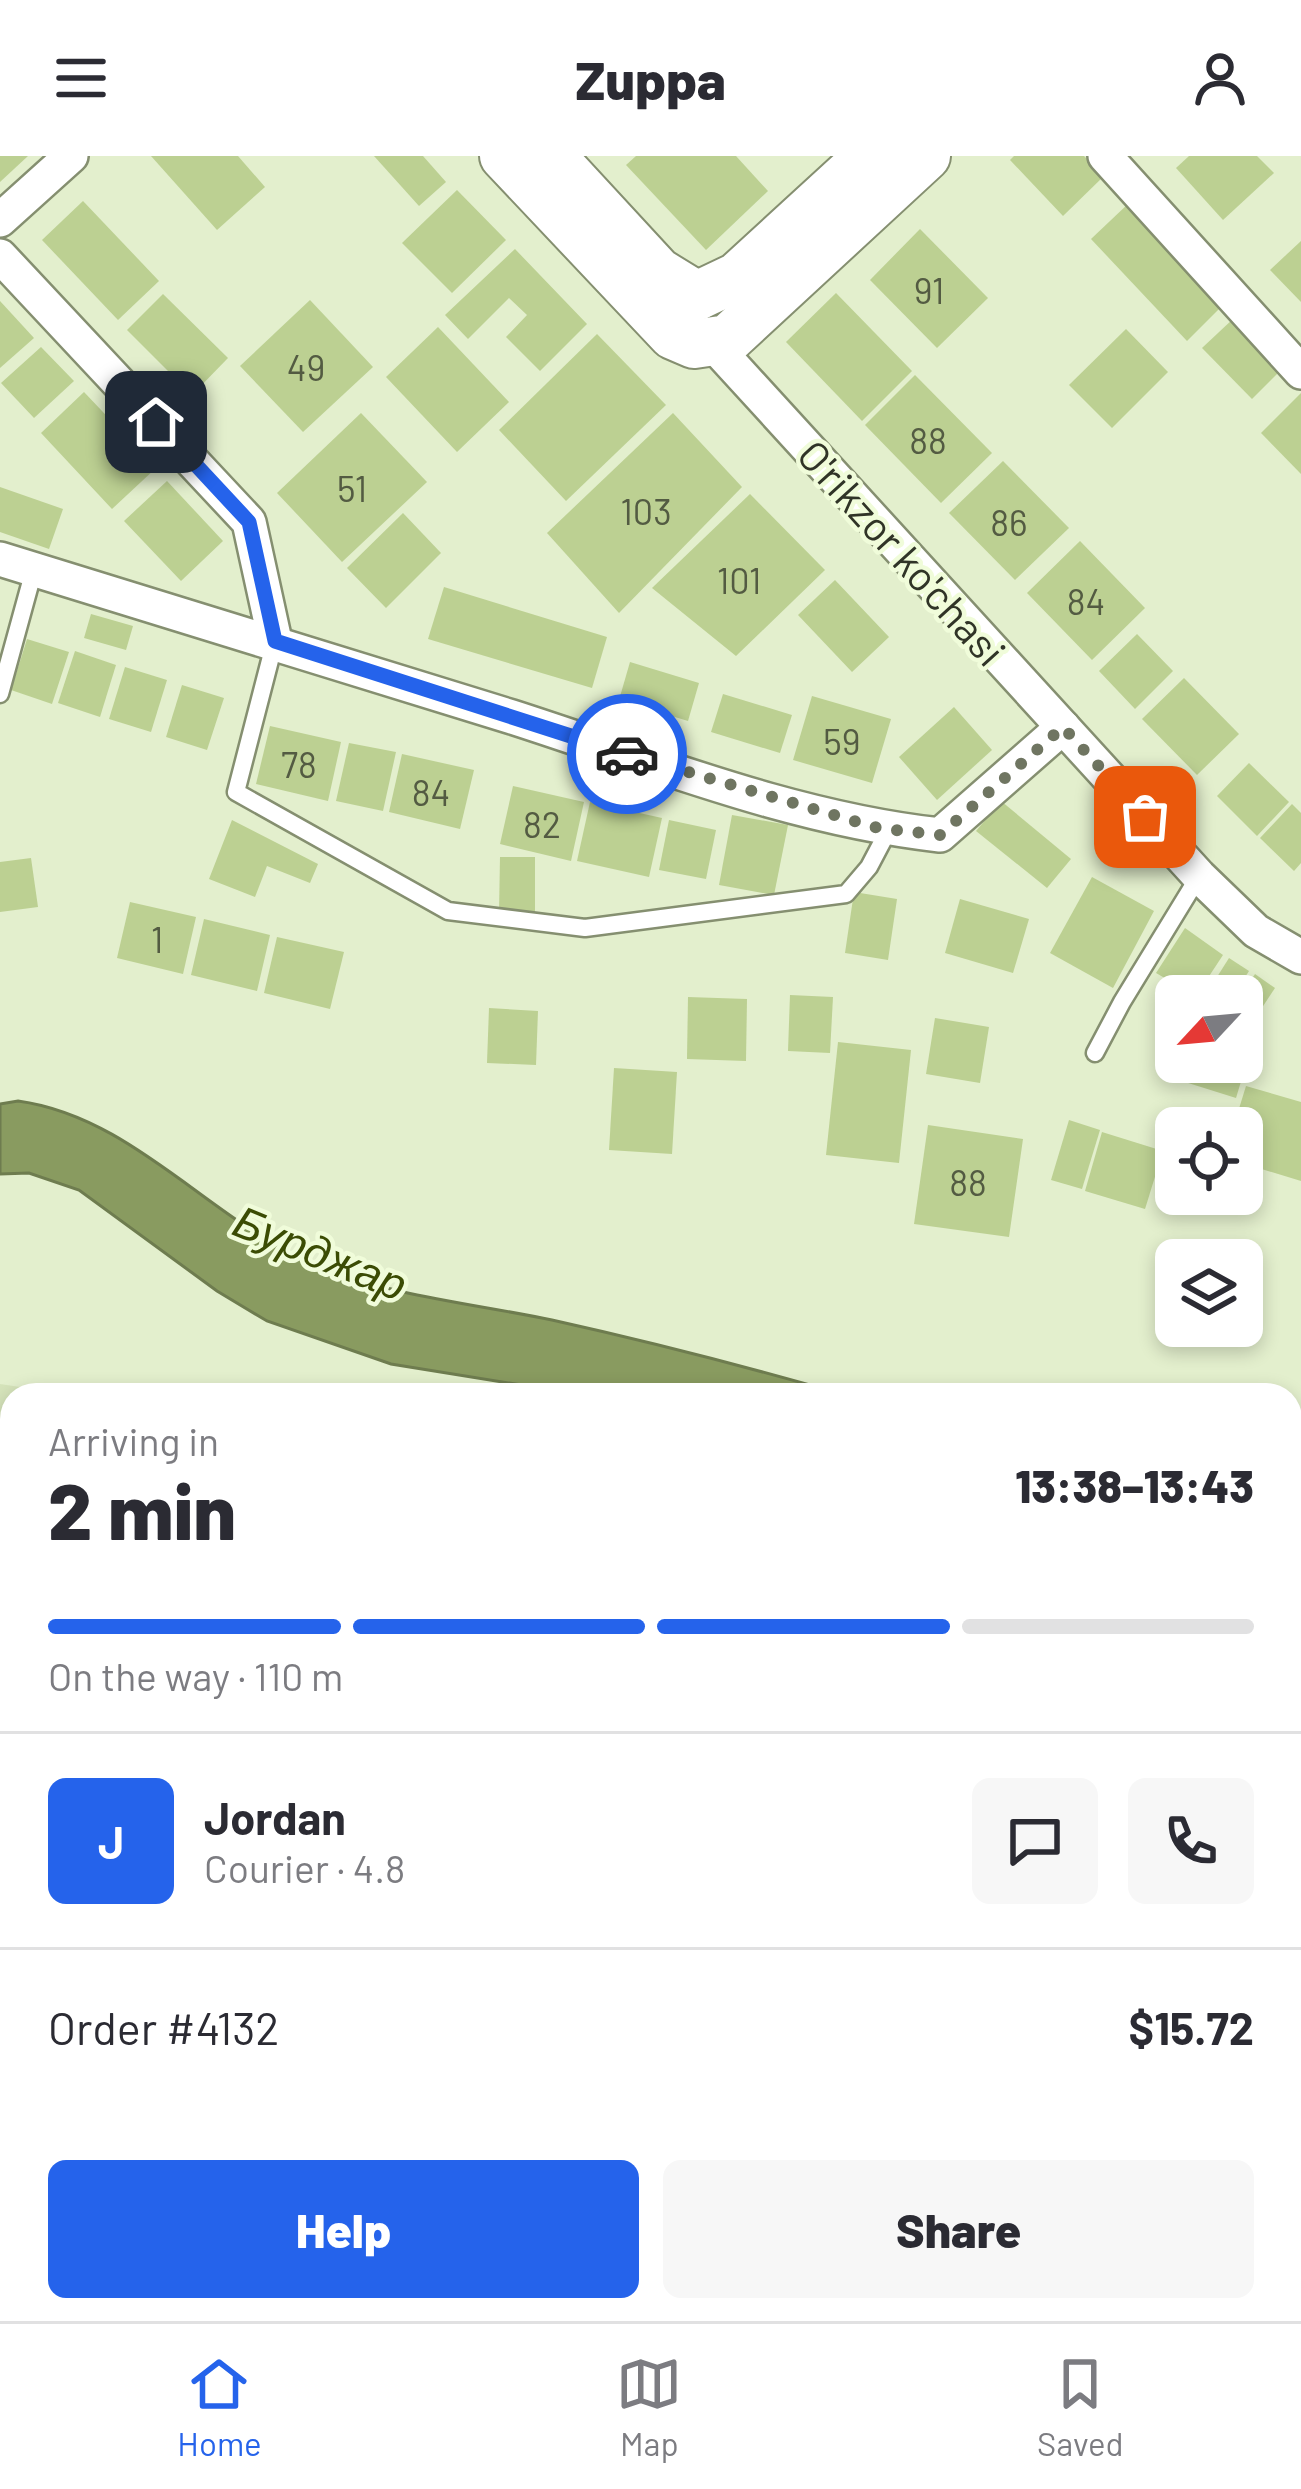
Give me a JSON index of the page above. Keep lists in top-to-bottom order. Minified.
{"streets":{"main road":["O'rikzor ko'chasi"]},"water":["Бурджар"],"house_numbers":["91","49","88","51","103","86","101","84","59","78","84","82","1","88"],"north":"bottom left","page":{"header":"Zuppa","heading":["2 min","Arriving in","13:38–13:43"],"panel":["Jordan","Courier · 4.8","Order #4132","$15.72"],"bar":"On the way · 110 m","round":"J","buttons":["Help","Share"],"tabs":["Home","Map","Saved"]}}
